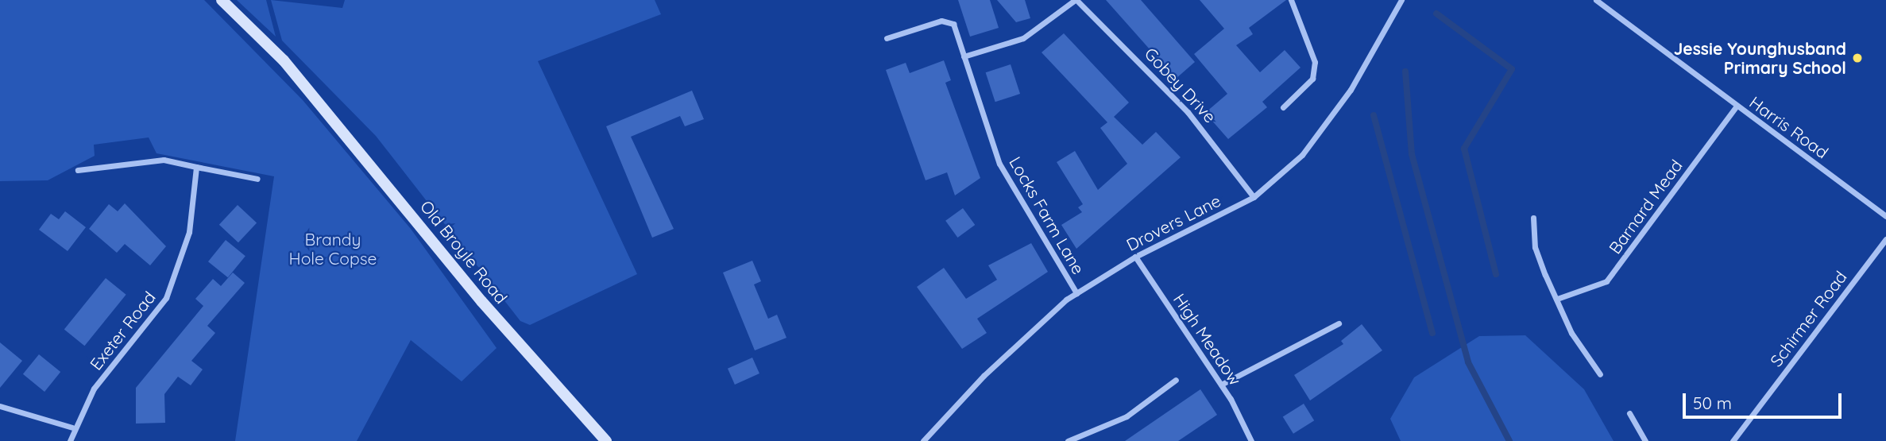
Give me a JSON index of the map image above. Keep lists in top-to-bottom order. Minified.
{"streets":{"main road":["Old Broyle Road"],"street":["Gobey Drive","Harris Road","Barnard Mead","Locks Farm Lane","Drovers Lane","Schirmer Road","Exeter Road","High Meadow"]},"crossings":[["Gobey Drive","Drovers Lane"],["Harris Road","Barnard Mead"],["Locks Farm Lane","Drovers Lane"],["Drovers Lane","High Meadow"]],"parks":["Brandy Hole Copse"],"places":["Jessie Younghusband Primary School"],"scale_bar":"50 m"}
